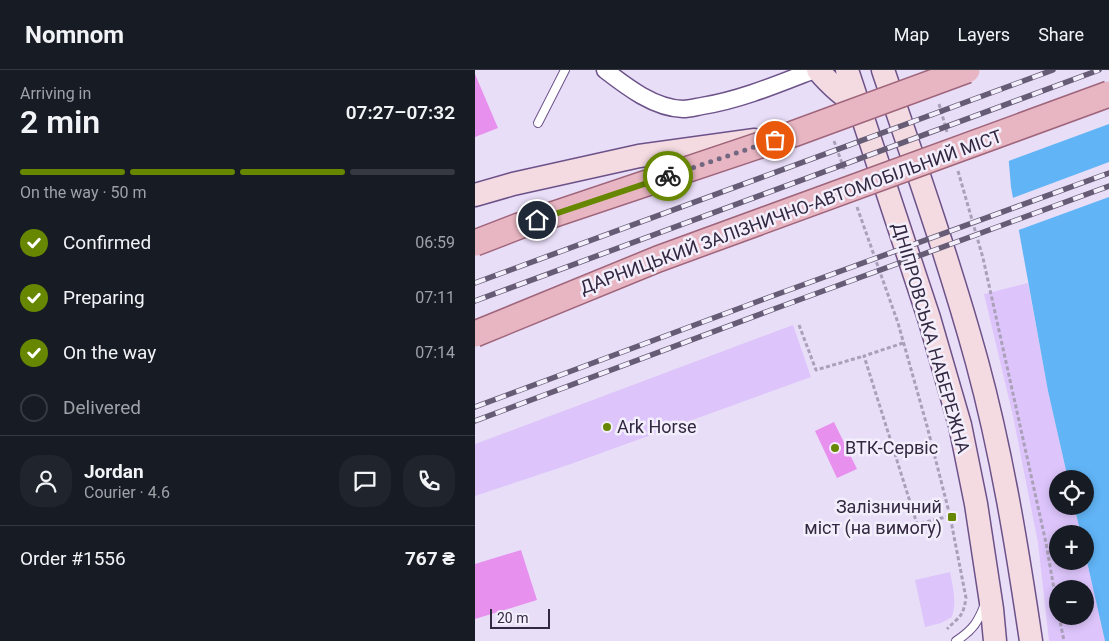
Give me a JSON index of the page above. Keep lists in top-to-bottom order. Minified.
{"streets":{"main road":["ДАРНИЦЬКИЙ ЗАЛІЗНИЧНО-АВТОМОБІЛЬНИЙ МІСТ","ДНІПРОВСЬКА НАБЕРЕЖНА"]},"places":{"other":["Ark Horse","ВТК-Сервіс"],"transit":["Залізничний міст (на вимогу)"]},"scale_bar":"20 m","page":{"header":"Nomnom","nav":["Map","Layers","Share"],"heading":["2 min","Arriving in","07:27–07:32"],"panel":["Jordan","Courier · 4.6","Order #1556","767 ₴"],"bar":"On the way · 50 m","list":[["Confirmed","06:59"],["Preparing","07:11"],["On the way","07:14"],"Delivered"],"map_buttons":["+","−"],"scale":"20 m"}}
